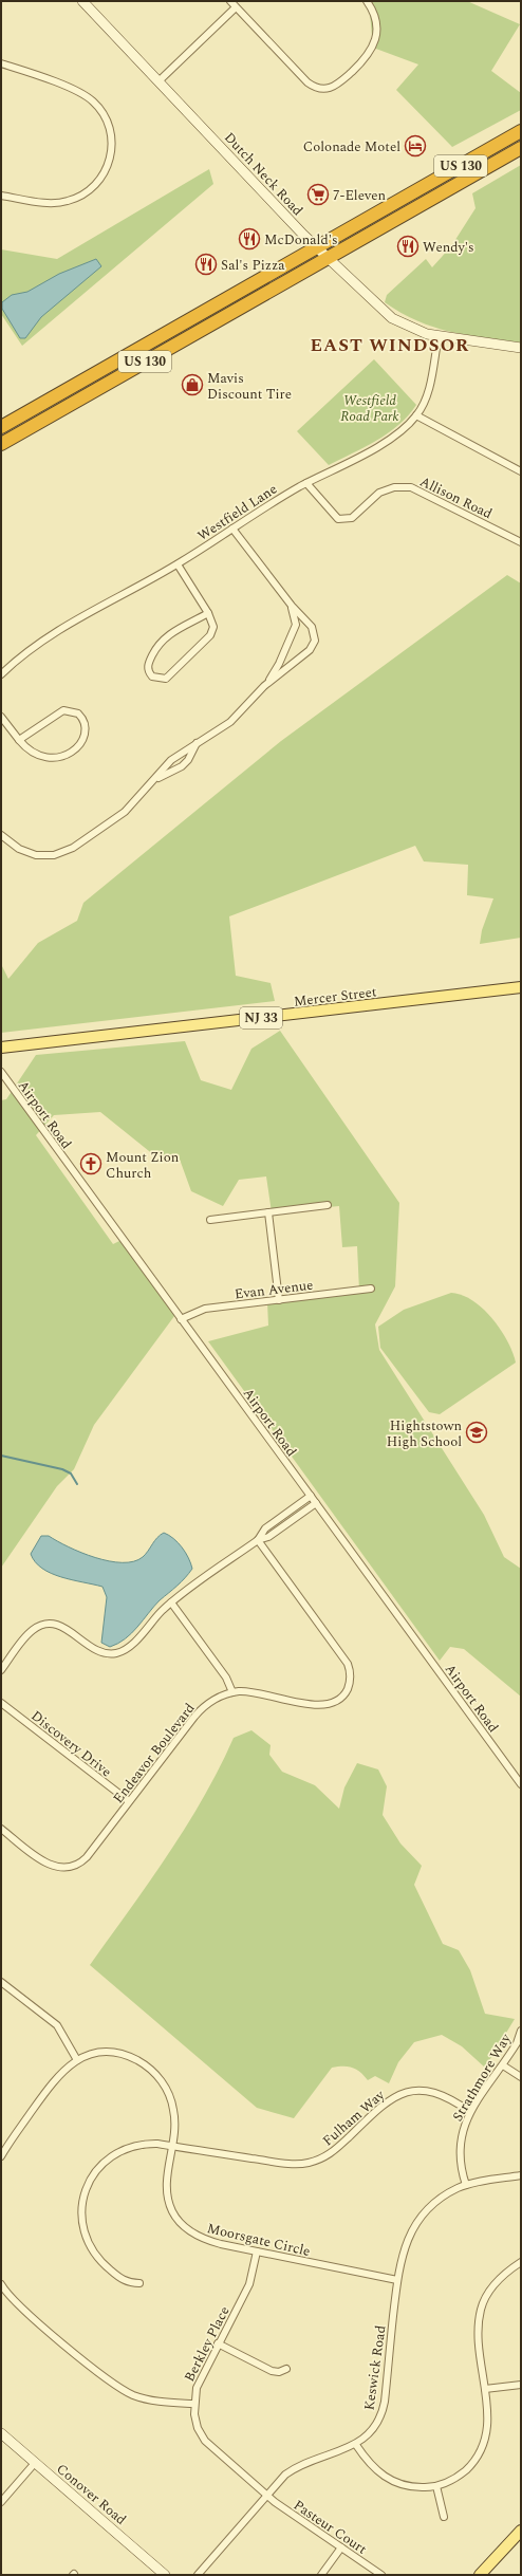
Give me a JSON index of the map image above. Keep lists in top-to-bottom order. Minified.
{"streets":{"highway":["US 130"],"main road":["Mercer Street","NJ 33"],"street":["Dutch Neck Road","Allison Road","Westfield Lane","Airport Road","Evan Avenue","Discovery Drive","Endeavor Boulevard","Strathmore Way","Fulham Way","Moorsgate Circle","Berkley Place","Keswick Road","Conover Road","Pasteur Court"]},"crossings":[["US 130","Dutch Neck Road"],["Dutch Neck Road","Westfield Lane"],["Allison Road","Westfield Lane"],["Airport Road","Evan Avenue"],["Discovery Drive","Endeavor Boulevard"],["Strathmore Way","Fulham Way"],["Strathmore Way","Keswick Road"],["Fulham Way","Moorsgate Circle"],["Moorsgate Circle","Berkley Place"],["Moorsgate Circle","Keswick Road"],["Berkley Place","Keswick Road"],["Berkley Place","Pasteur Court"],["Keswick Road","Pasteur Court"]],"districts":["EAST WINDSOR"],"parks":["Westfield Road Park"],"places":{"hotel":["Colonade Motel"],"supermarket":["7-Eleven"],"restaurant":["McDonald's","Wendy's","Sal's Pizza"],"shop":["Mavis Discount Tire"],"church":["Mount Zion Church"],"school or university":["Hightstown High School"]}}
